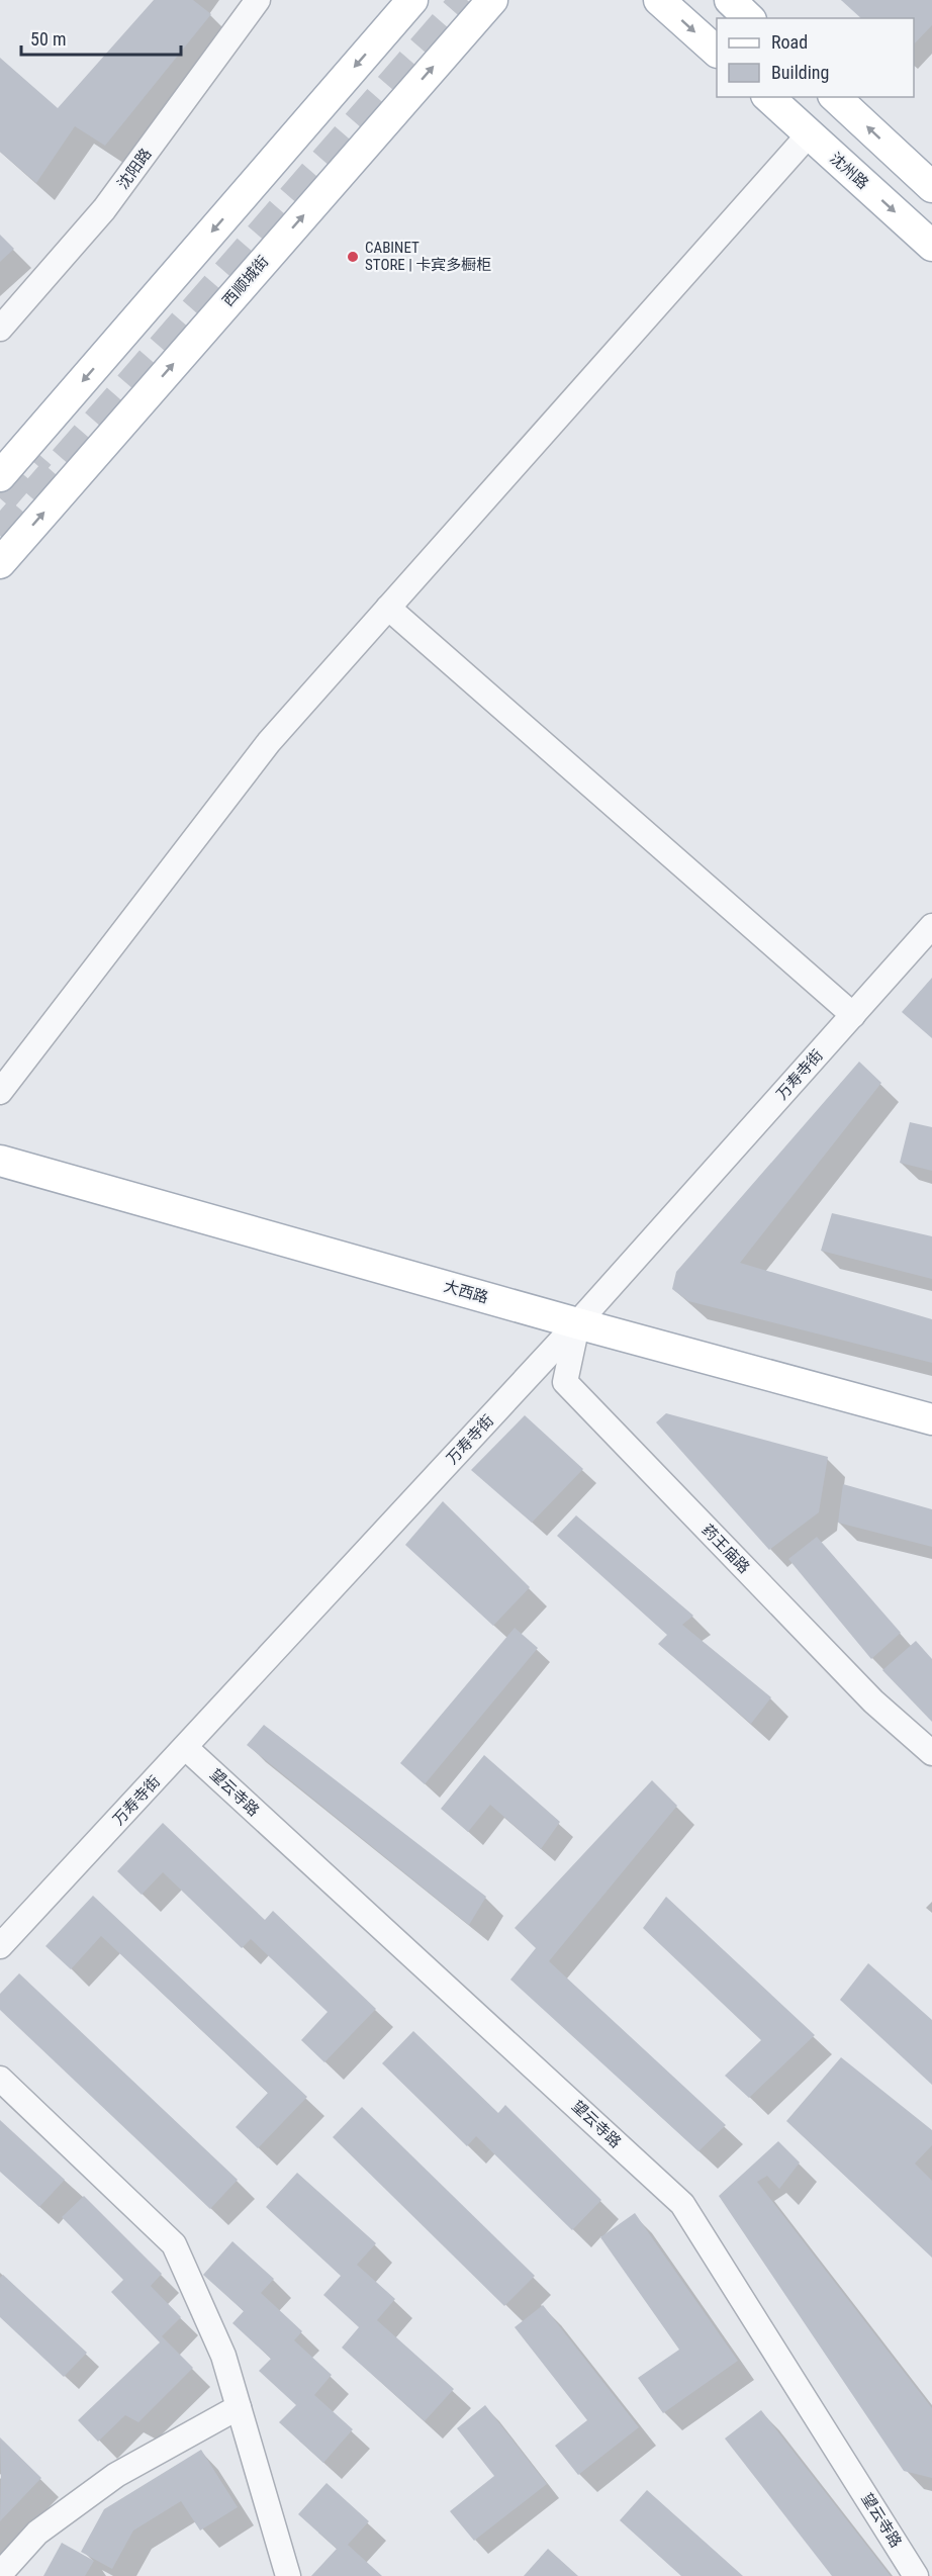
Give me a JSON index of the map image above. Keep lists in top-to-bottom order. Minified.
{"streets":{"main road":["沈州路","西顺城街","大西路"],"street":["沈阳路","万寿寺街","药王庙路","望云寺路"]},"crossings":[["万寿寺街","大西路"],["万寿寺街","药王庙路"],["万寿寺街","望云寺路"],["大西路","药王庙路"]],"places":["CABINET STORE | 卡宾多橱柜"],"legend":["Road","Building"],"scale_bar":"50 m"}
